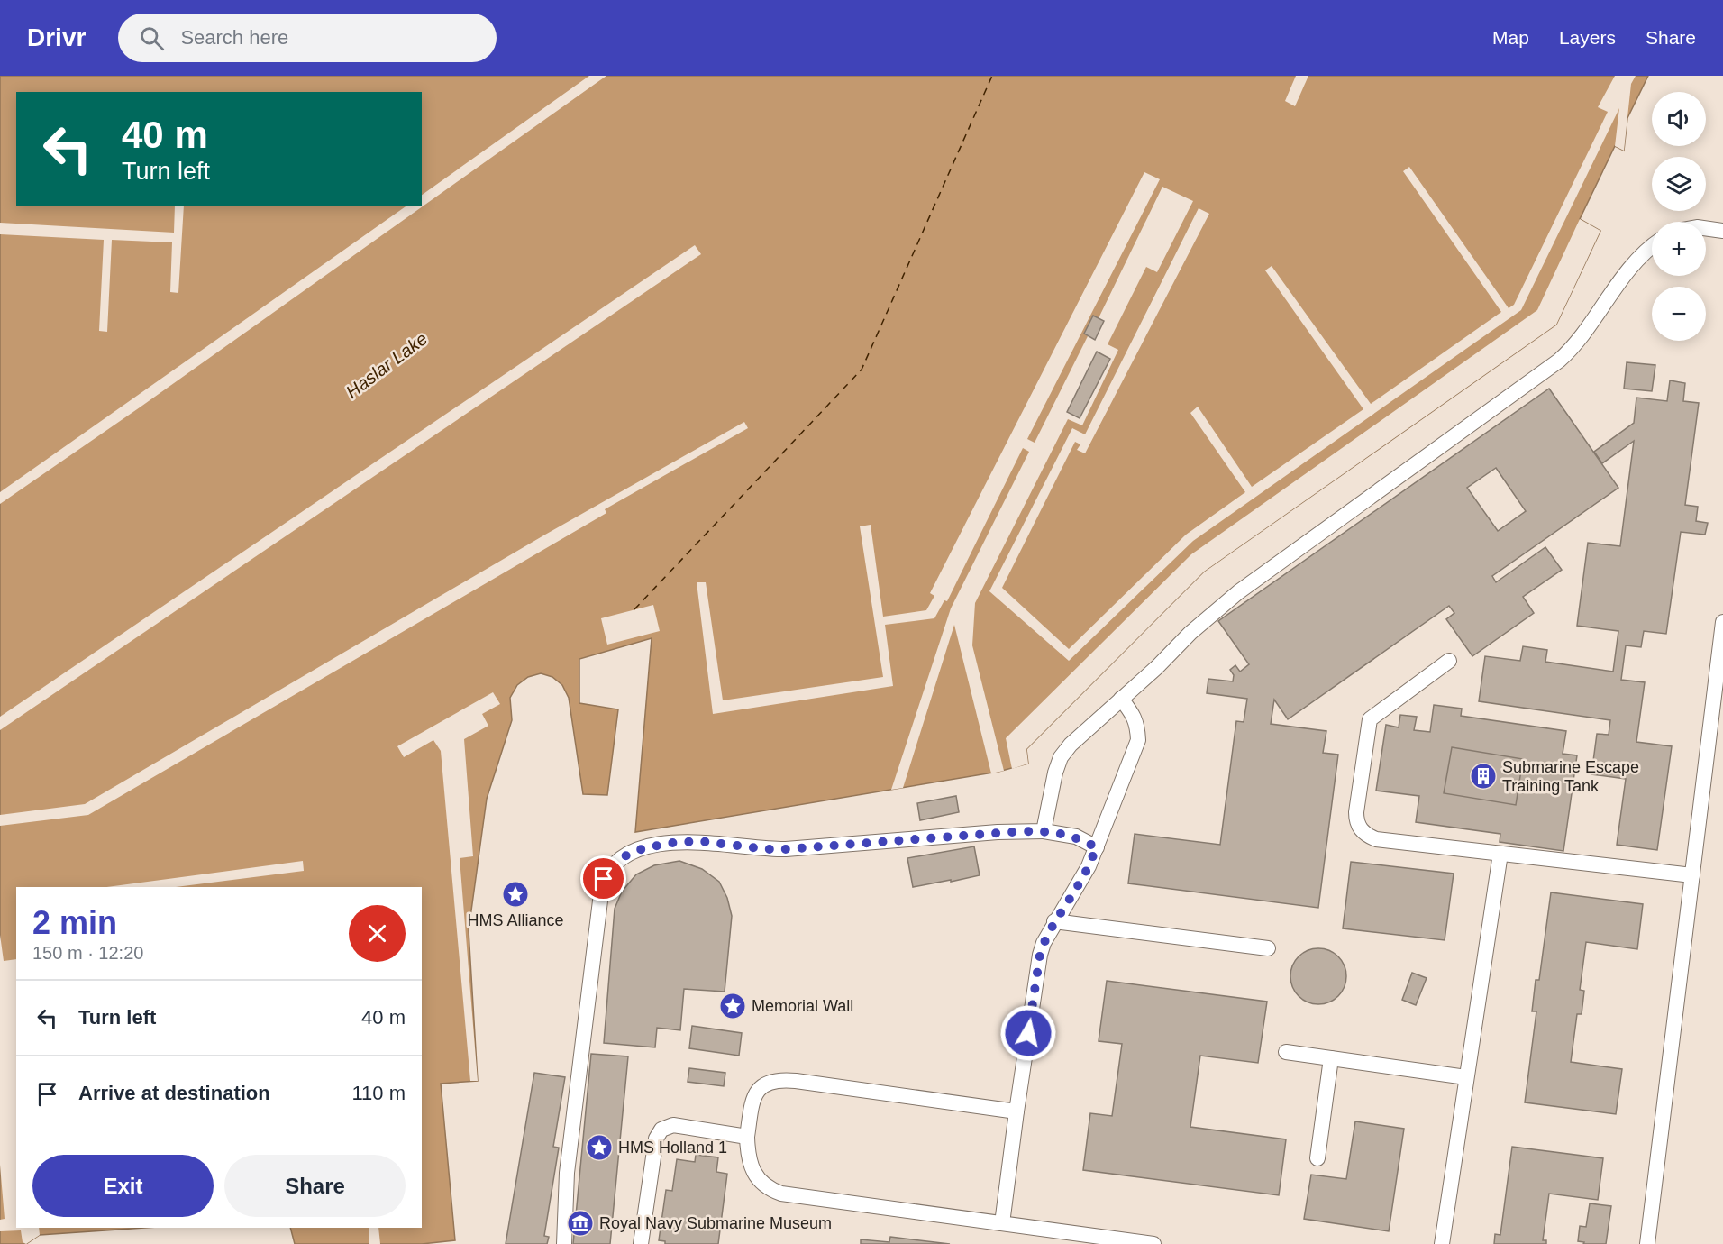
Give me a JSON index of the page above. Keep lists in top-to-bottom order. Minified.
{"water":["Haslar Lake"],"places":{"building":["Submarine Escape Training Tank"],"place":["HMS Alliance","Memorial Wall","HMS Holland 1"],"museum":["Royal Navy Submarine Museum"]},"page":{"header":"Drivr","search":"Search here","nav":["Map","Layers","Share"],"map_buttons":["+","−"],"turn":["40 m","Turn left"],"heading":["2 min","150 m · 12:20"],"list":[{"name":"Turn left","value":"40 m"},{"name":"Arrive at destination","value":"110 m"}],"buttons":["Exit","Share"]}}
